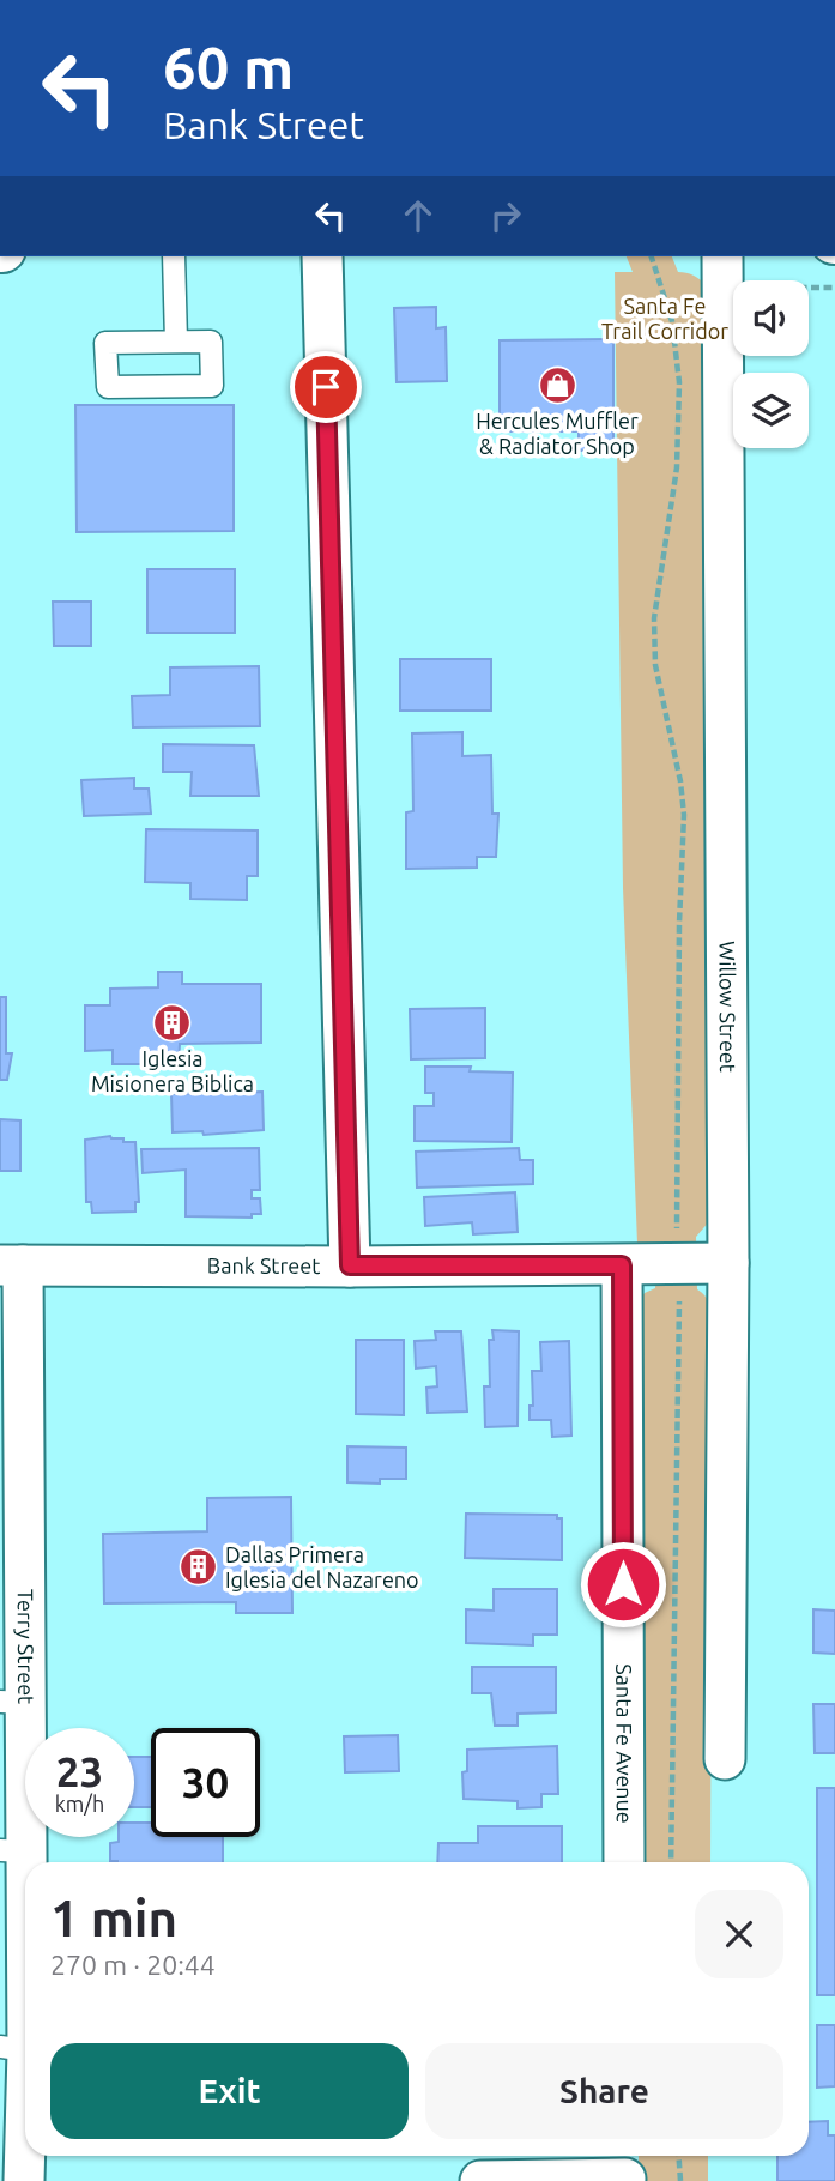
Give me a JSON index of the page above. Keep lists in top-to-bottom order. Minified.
{"streets":{"street":["Willow Street","Bank Street","Terry Street","Santa Fe Avenue"]},"crossings":[["Willow Street","Bank Street"],["Bank Street","Terry Street"],["Bank Street","Santa Fe Avenue"]],"parks":["Santa Fe Trail Corridor"],"places":{"shop":["Hercules Muffler & Radiator Shop"],"building":["Iglesia Misionera Biblica","Dallas Primera Iglesia del Nazareno"]},"page":{"turn":["60 m","Bank Street"],"speed":"23 km/h","limit":"30","heading":["1 min","270 m · 20:44"],"buttons":["Exit","Share"]}}
